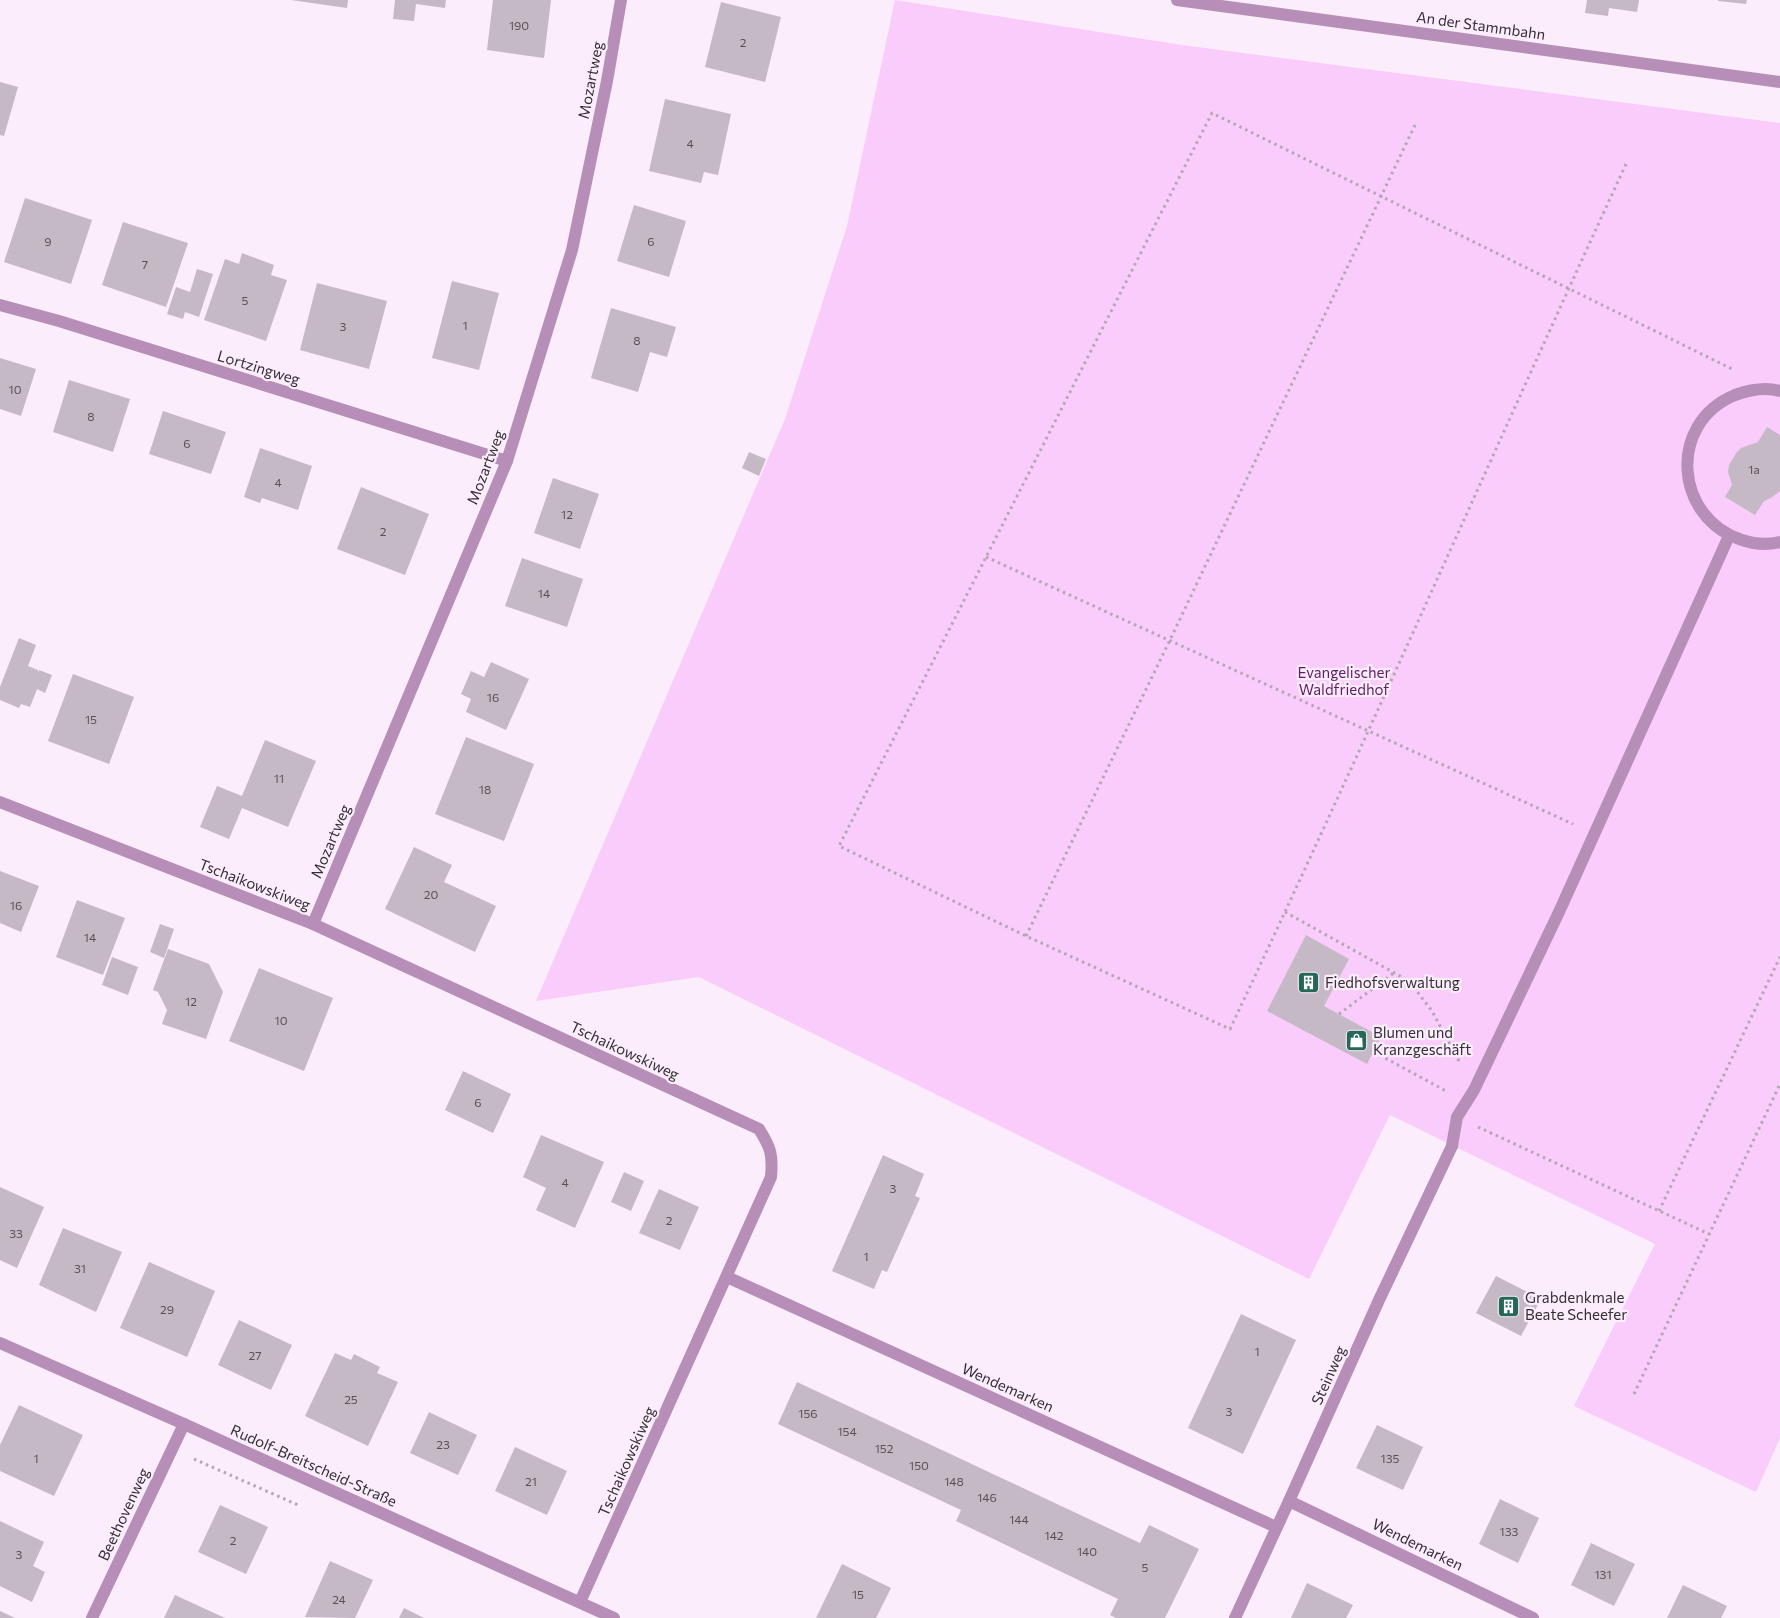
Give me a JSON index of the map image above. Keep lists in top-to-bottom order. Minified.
{"streets":{"street":["An der Stammbahn","Mozartweg","Lortzingweg","Tschaikowskiweg","Steinweg","Wendemarken","Rudolf-Breitscheid-Straße","Beethovenweg"]},"crossings":[["Mozartweg","Lortzingweg"],["Mozartweg","Tschaikowskiweg"],["Tschaikowskiweg","Wendemarken"],["Tschaikowskiweg","Rudolf-Breitscheid-Straße"],["Steinweg","Wendemarken"],["Rudolf-Breitscheid-Straße","Beethovenweg"]],"parks":["Evangelischer Waldfriedhof"],"places":{"building":["Fiedhofsverwaltung","Grabdenkmale Beate Scheefer"],"shop":["Blumen und Kranzgeschäft"]},"house_numbers":["190","2","4","9","6","7","5","1","3","8","10","8","6","1a","4","12","2","14","16","15","11","18","20","16","14","12","10","6","4","3","2","33","1","31","29","1","27","25","3","156","154","23","152","1","135","150","21","148","146","144","133","142","2","140","3","5","131","15","24"]}
